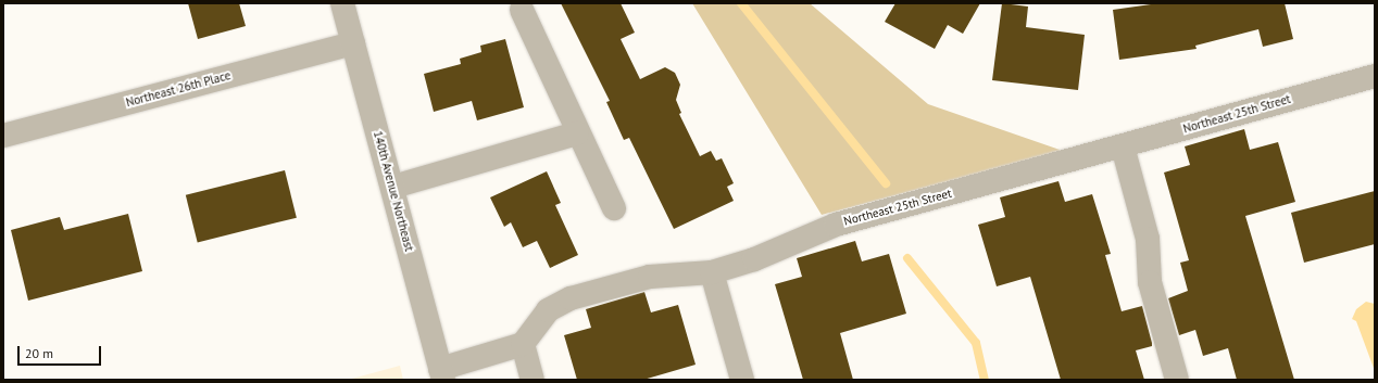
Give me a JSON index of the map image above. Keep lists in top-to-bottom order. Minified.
{"streets":{"street":["Northeast 26th Place","Northeast 25th Street","140th Avenue Northeast"]},"crossings":[["Northeast 26th Place","140th Avenue Northeast"]],"scale_bar":"20 m"}
